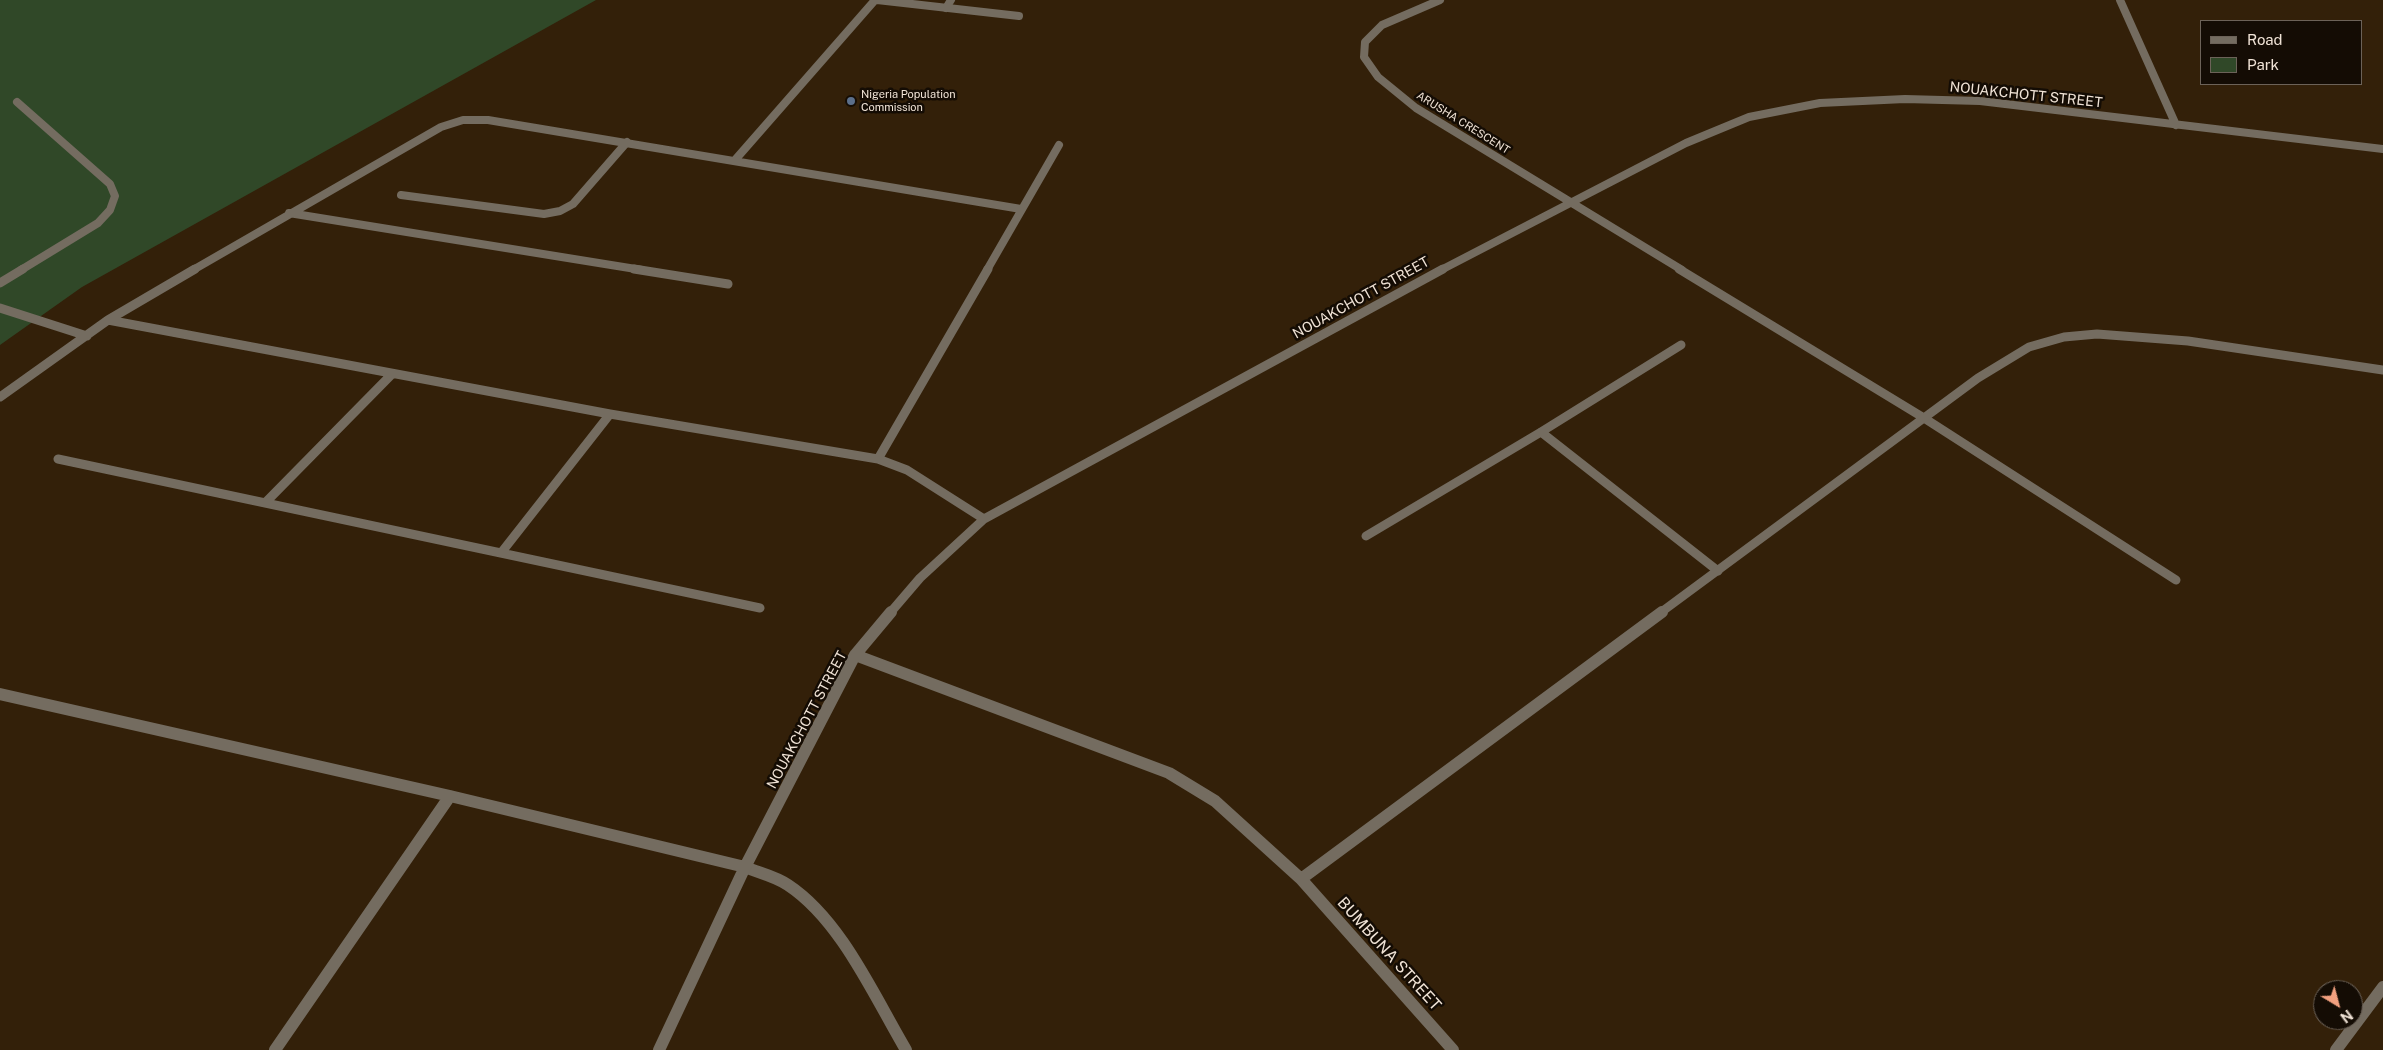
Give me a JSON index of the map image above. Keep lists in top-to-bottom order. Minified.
{"streets":{"street":["NOUAKCHOTT STREET","ARUSHA CRESCENT","BUMBUNA STREET"]},"crossings":[["NOUAKCHOTT STREET","ARUSHA CRESCENT"],["NOUAKCHOTT STREET","BUMBUNA STREET"]],"places":["Nigeria Population Commission"],"legend":["Road","Park"],"north":"bottom right"}
